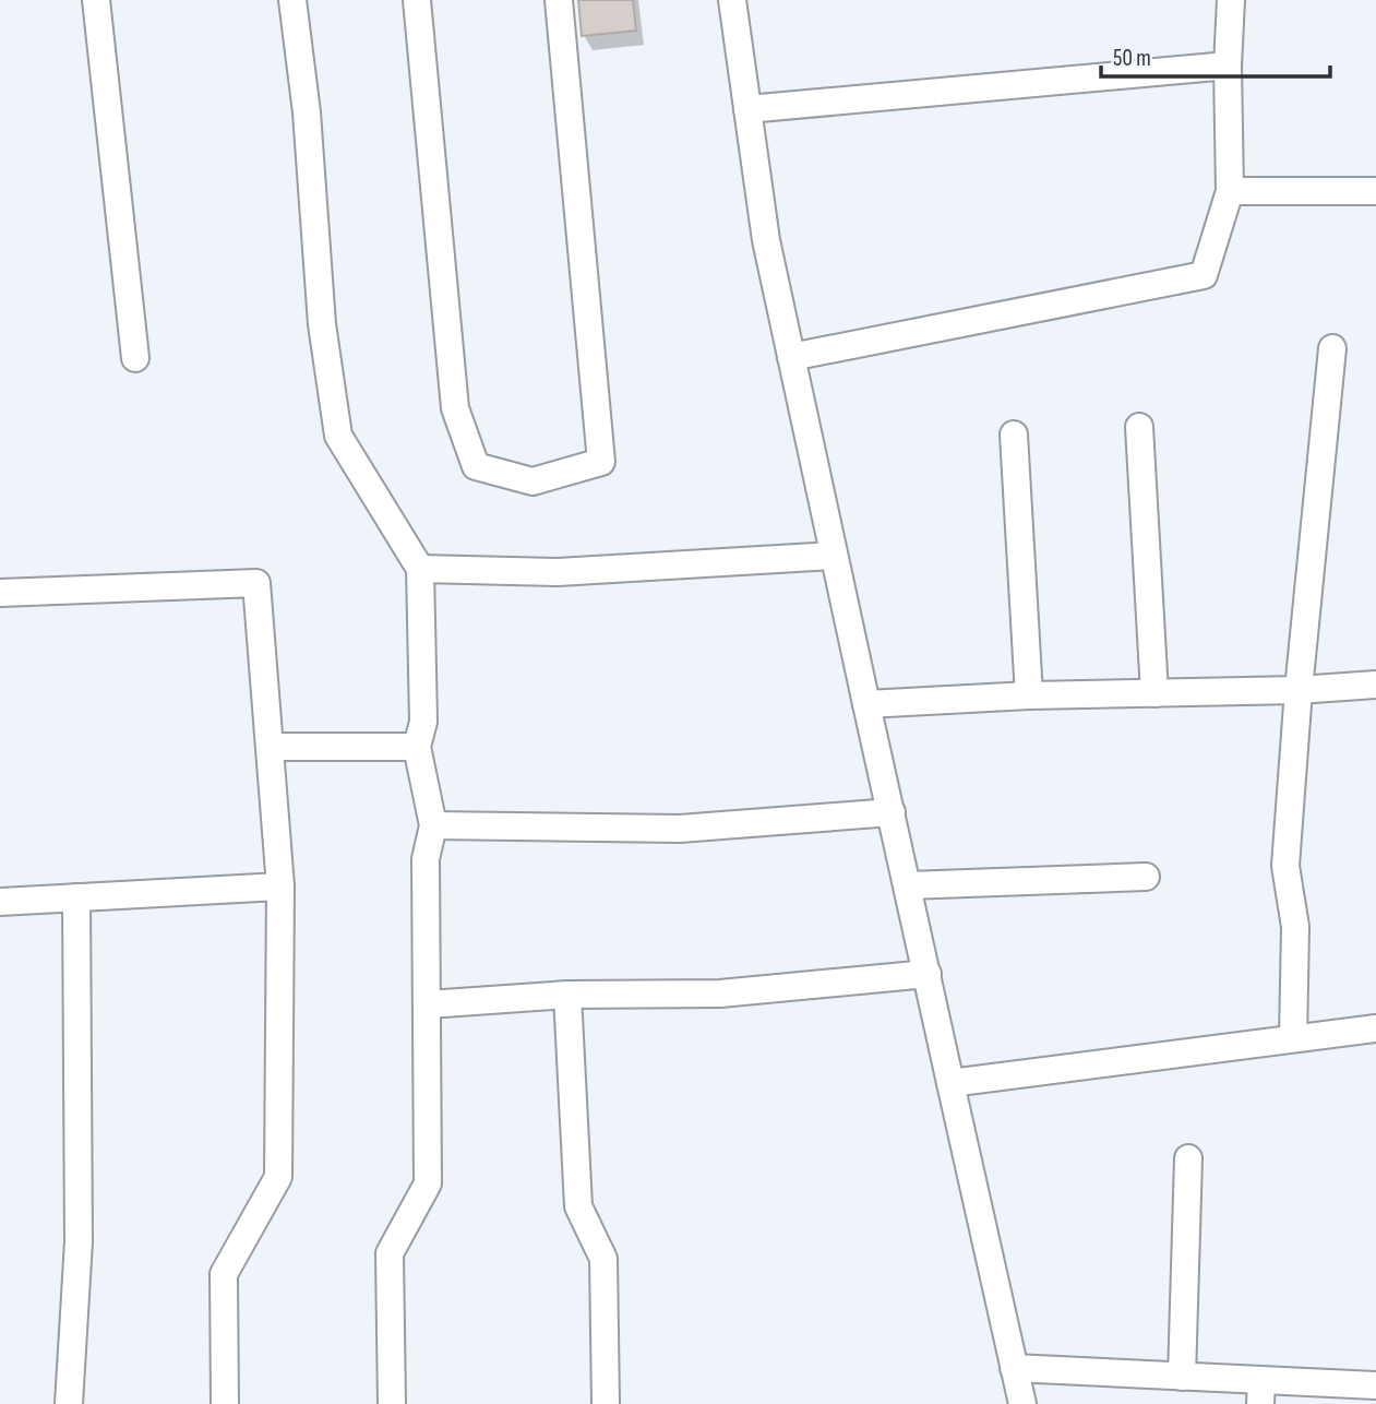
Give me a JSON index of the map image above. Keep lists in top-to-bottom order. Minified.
{"scale_bar":"50 m"}
